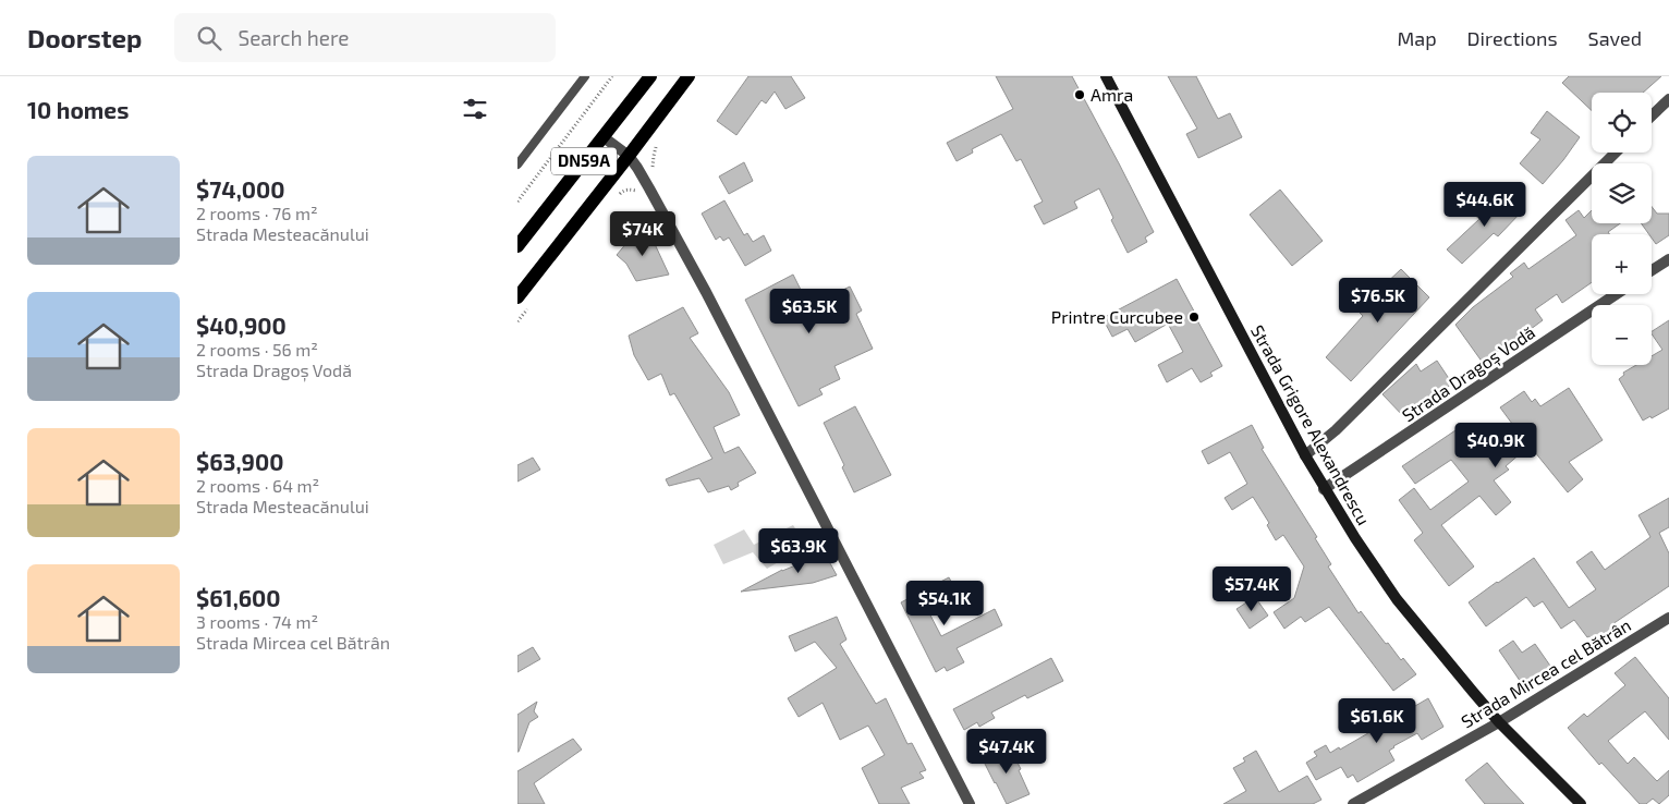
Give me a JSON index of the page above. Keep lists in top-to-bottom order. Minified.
{"streets":{"main road":["DN59A"],"street":["Strada Dragoș Vodă","Strada Grigore Alexandrescu","Strada Mircea cel Bătrân"]},"crossings":[["Strada Dragoș Vodă","Strada Grigore Alexandrescu"],["Strada Grigore Alexandrescu","Strada Mircea cel Bătrân"]],"places":["Amra","Printre Curcubee"],"page":{"header":"Doorstep","search":"Search here","nav":["Map","Directions","Saved"],"heading":"10 homes","map_buttons":["+","−"],"list":[{"name":"$74,000","note":"2 rooms · 76 m² · Strada Mesteacănului"},{"name":"$40,900","note":"2 rooms · 56 m² · Strada Dragoș Vodă"},{"name":"$63,900","note":"2 rooms · 64 m² · Strada Mesteacănului"},{"name":"$61,600","note":"3 rooms · 74 m² · Strada Mircea cel Bătrân"}],"price":["$44.6K","$74K","$76.5K","$63.5K","$40.9K","$63.9K","$57.4K","$54.1K","$61.6K","$47.4K"]}}
